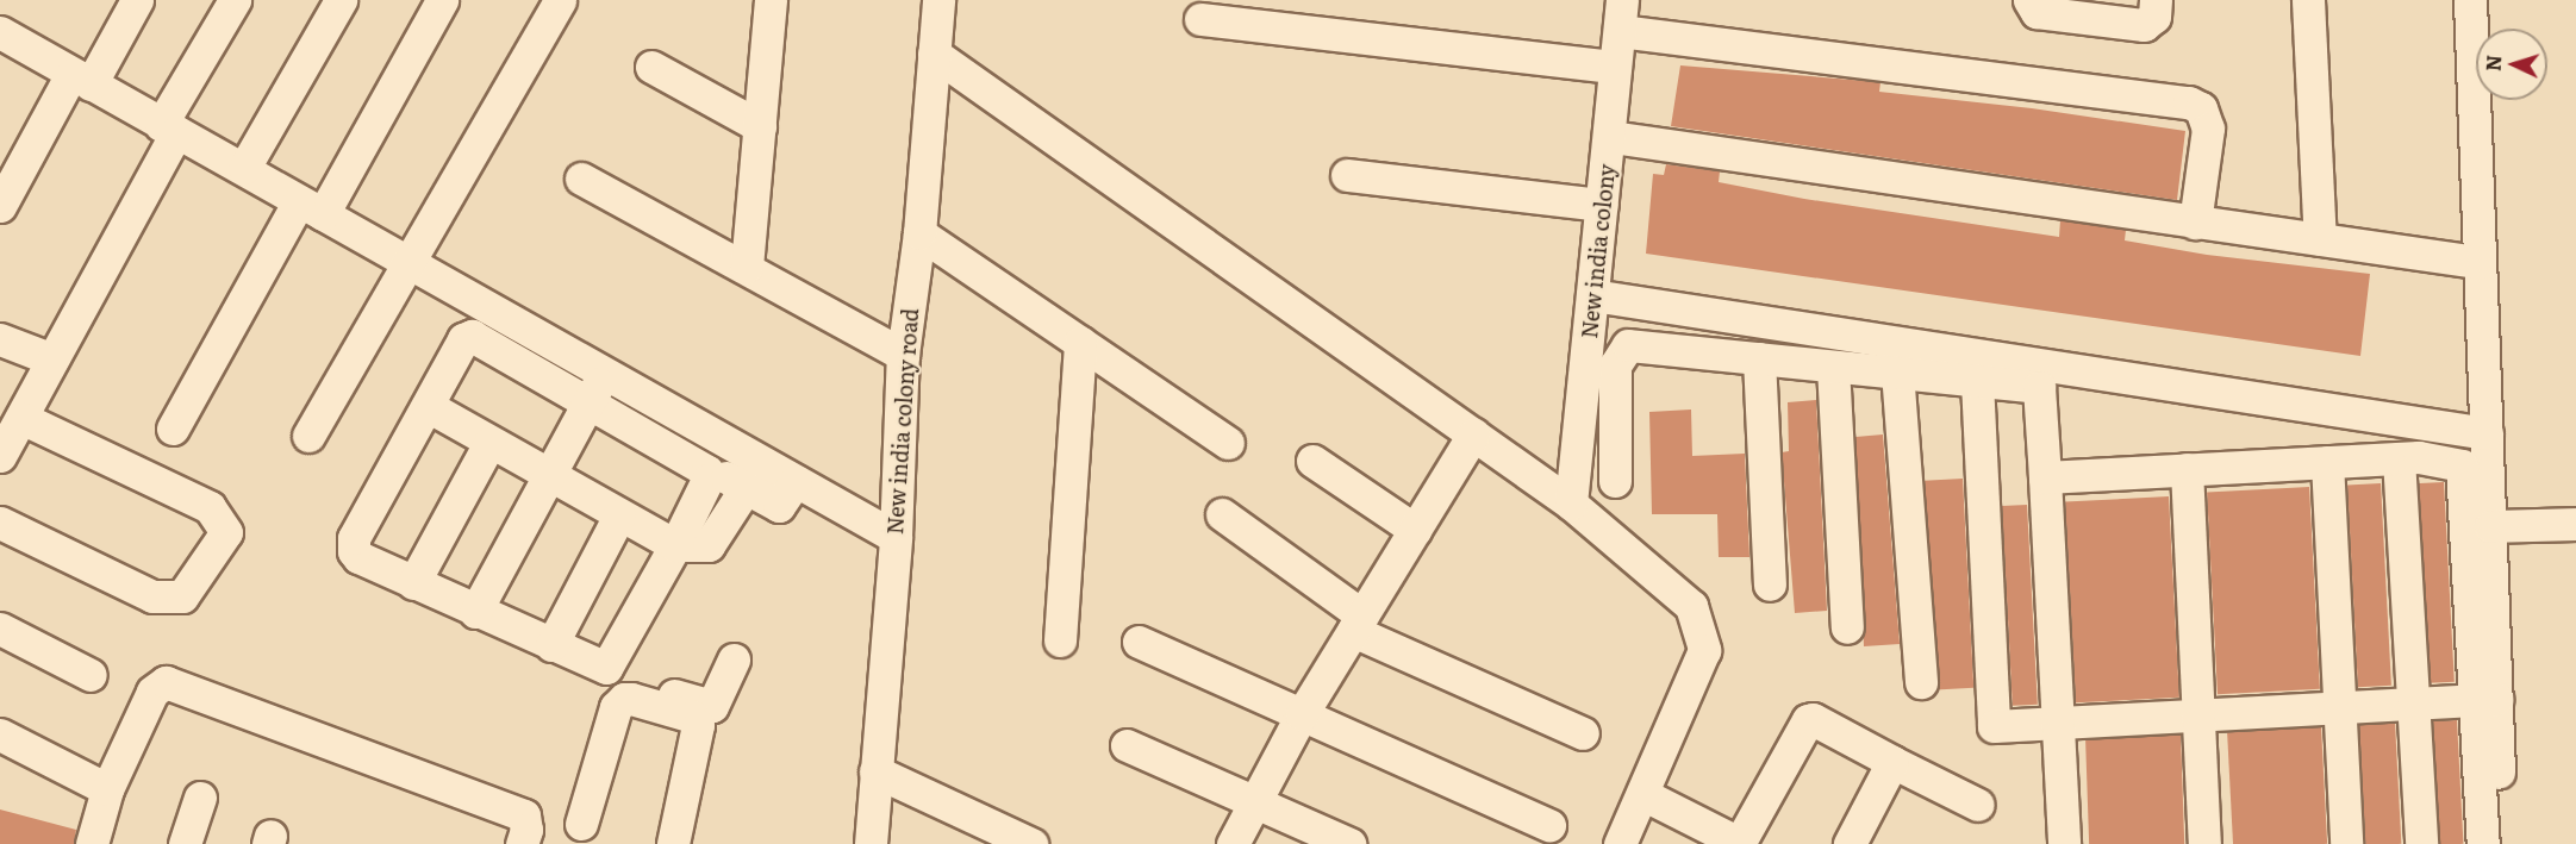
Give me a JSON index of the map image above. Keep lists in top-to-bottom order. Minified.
{"streets":{"street":["New india colony","New india colony road"]},"north":"left"}
